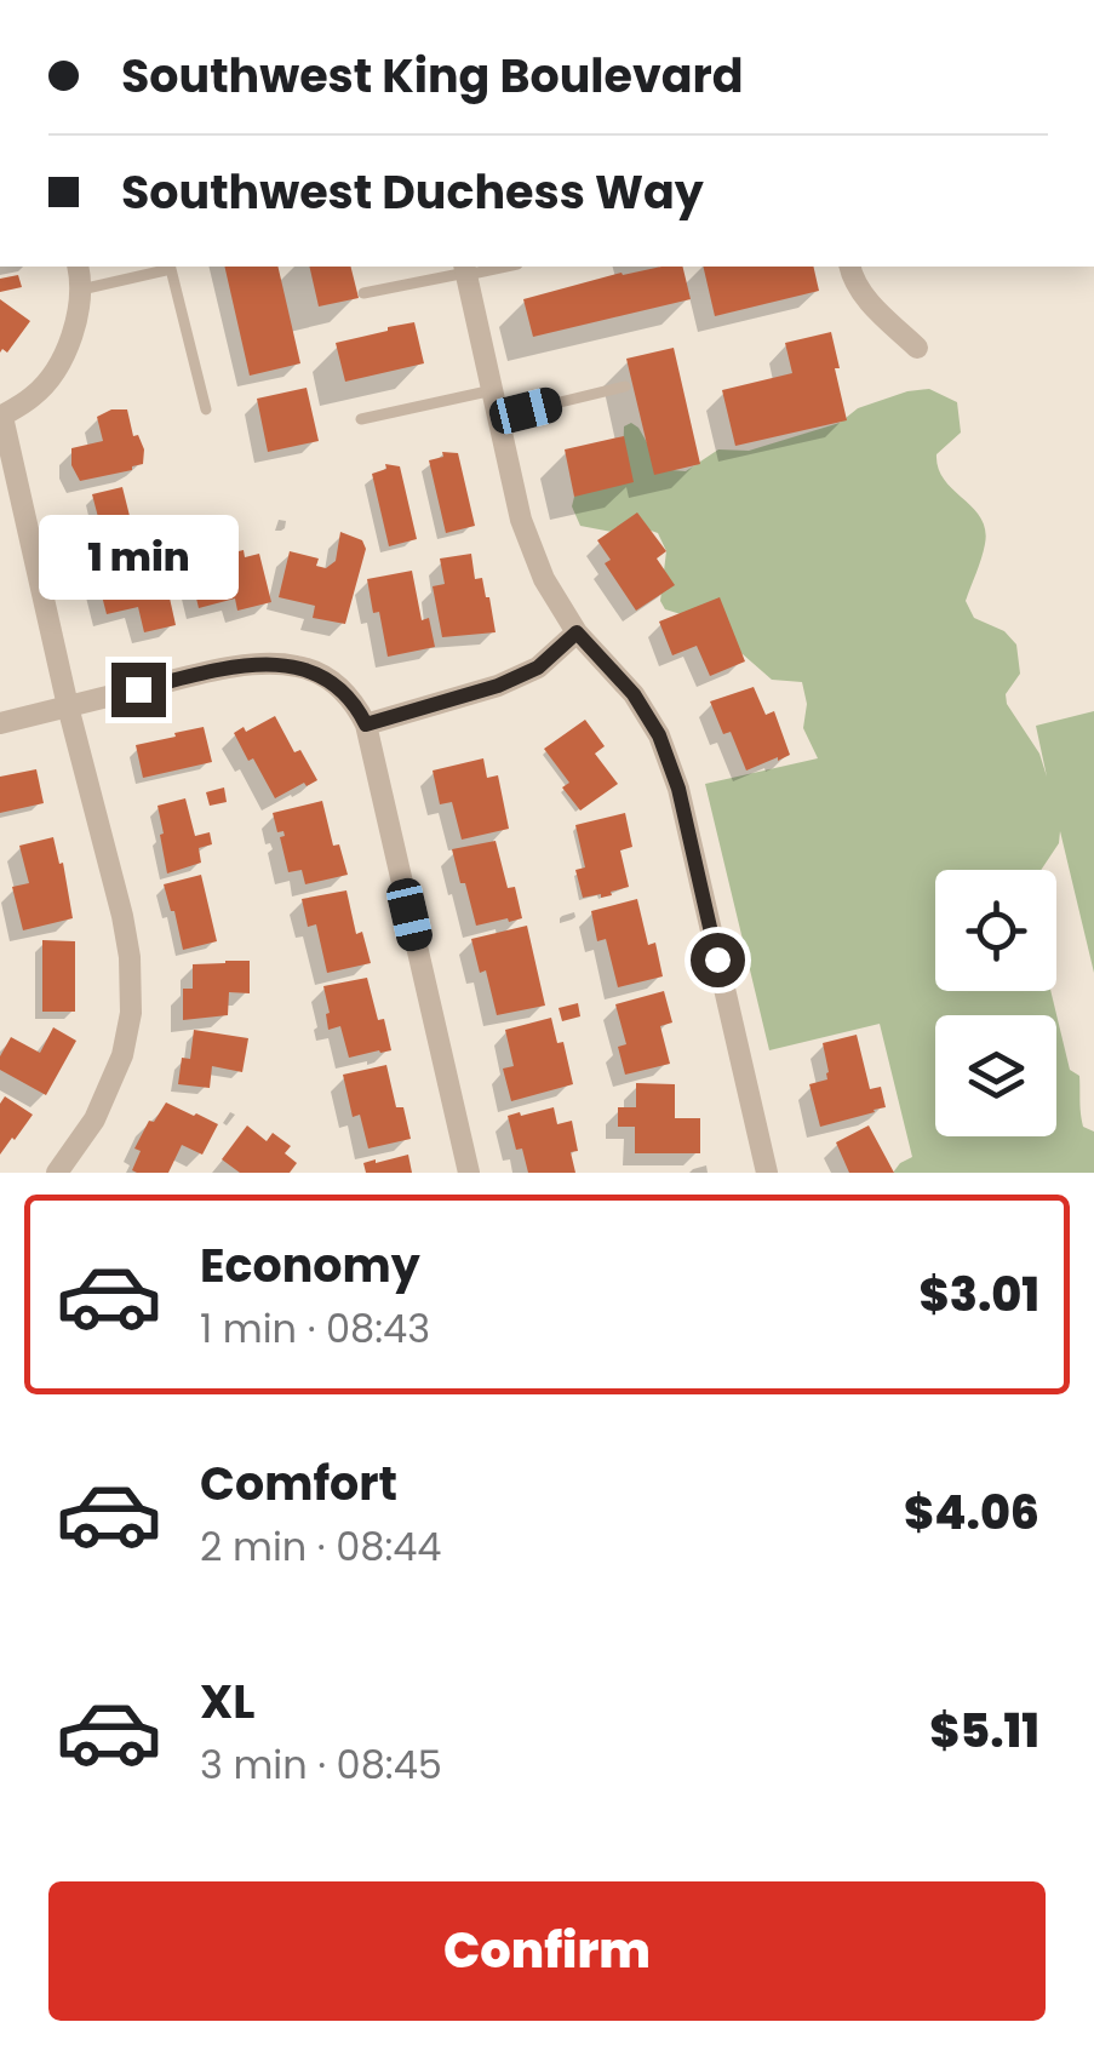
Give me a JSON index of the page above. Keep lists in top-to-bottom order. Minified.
{"page":{"banner":["Southwest King Boulevard","Southwest Duchess Way"],"bubble":"1 min","list":[{"name":"Economy","note":"1 min · 08:43","value":"$3.01"},{"name":"Comfort","note":"2 min · 08:44","value":"$4.06"},{"name":"XL","note":"3 min · 08:45","value":"$5.11"}],"buttons":"Confirm"}}
